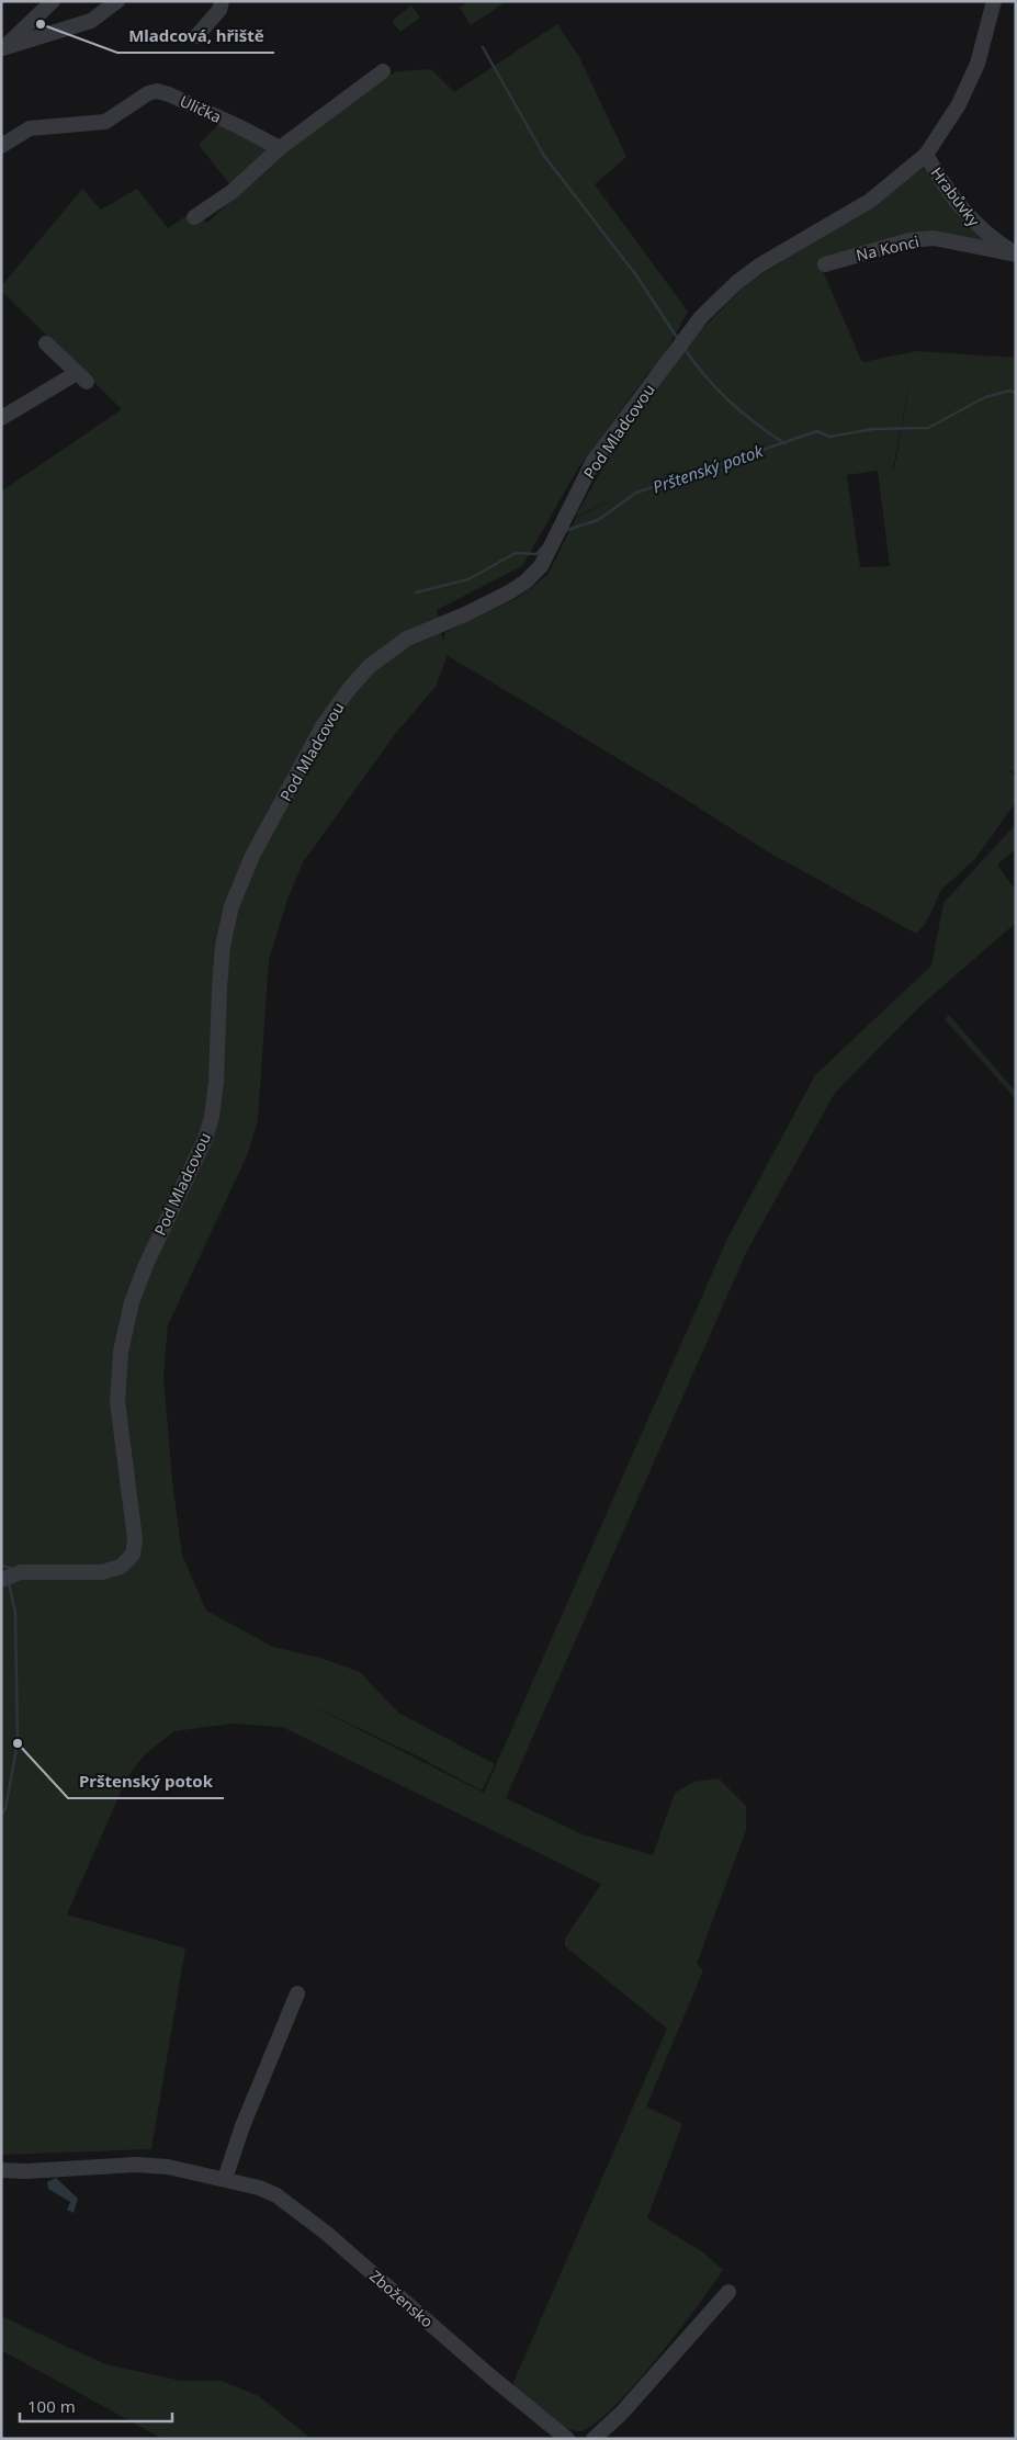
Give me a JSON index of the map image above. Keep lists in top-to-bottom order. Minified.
{"streets":{"street":["Ulička","Hrabůvky","Na Konci","Pod Mladcovou","Zbožensko"]},"crossings":[["Hrabůvky","Na Konci"],["Hrabůvky","Pod Mladcovou"]],"water":["Prštenský potok"],"places":["Mladcová, hřiště","Prštenský potok"],"scale_bar":"100 m"}
